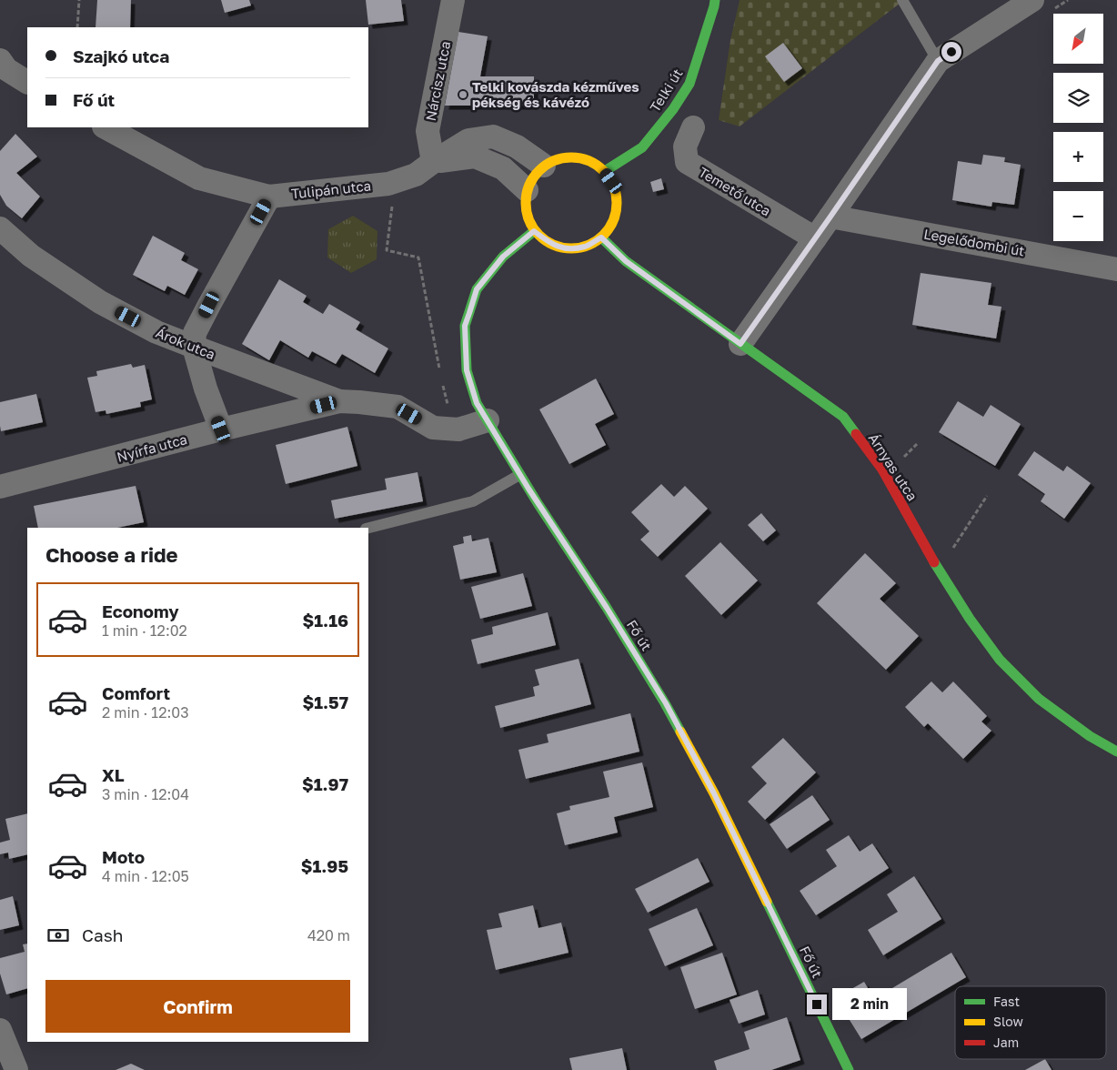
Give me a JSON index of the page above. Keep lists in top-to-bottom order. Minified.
{"streets":{"main road":["Telki út","Árnyas utca","Fő út"],"street":["Nárcisz utca","Tulipán utca","Temető utca","Legelődombi út","Árok utca","Nyírfa utca"]},"crossings":[["Nárcisz utca","Tulipán utca"],["Telki út","Tulipán utca"],["Telki út","Árnyas utca"],["Telki út","Fő út"],["Tulipán utca","Árnyas utca"],["Tulipán utca","Fő út"],["Árok utca","Nyírfa utca"],["Nyírfa utca","Fő út"],["Árnyas utca","Fő út"]],"places":["Telki kovászda kézműves pékség és kávézó"],"legend":["Fast","Slow","Jam"],"north":"bottom left","page":{"map_buttons":["+","−"],"banner":["Szajkó utca","Fő út"],"heading":"Choose a ride","list":[{"name":"Economy","note":"1 min · 12:02","value":"$1.16"},{"name":"Comfort","note":"2 min · 12:03","value":"$1.57"},{"name":"XL","note":"3 min · 12:04","value":"$1.97"},{"name":"Moto","note":"4 min · 12:05","value":"$1.95"}],"pay":["Cash","420 m"],"buttons":"Confirm","bubble":"2 min"}}
